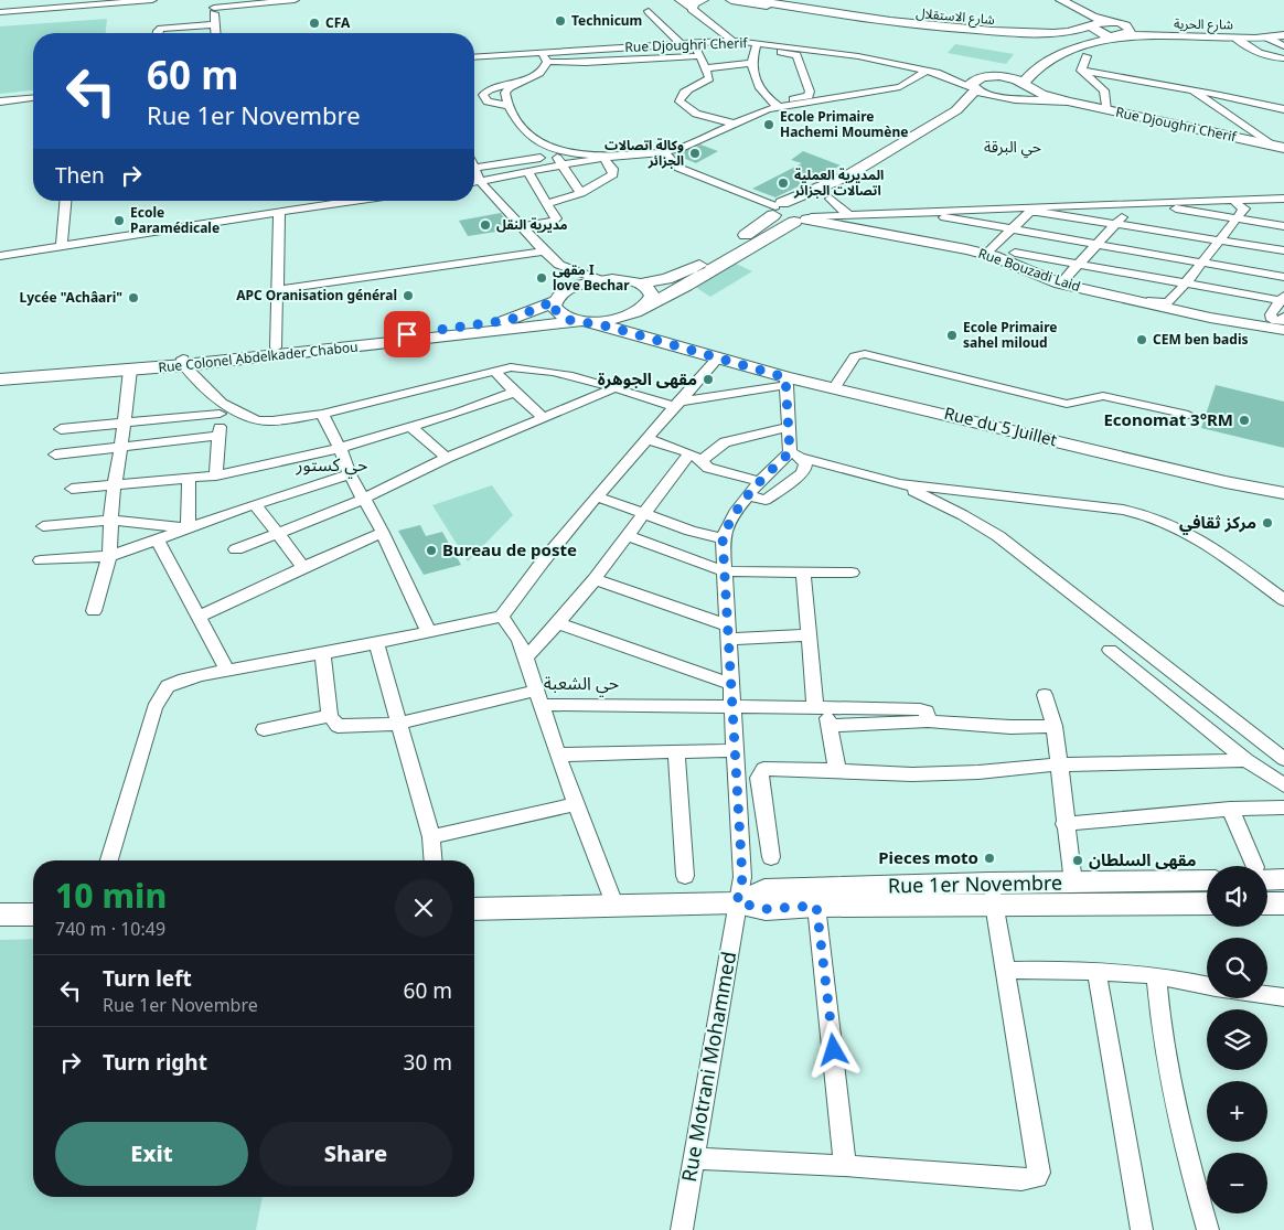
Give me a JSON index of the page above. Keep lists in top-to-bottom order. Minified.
{"streets":{"main road":["شارع الاستقلال","شارع الحرية","Rue Djoughri Cherif","Rue Bouzadi Laid","Rue Colonel Abdelkader Chabou","Rue du 5 Juillet","Rue 1er Novembre"],"street":["Rue Motrani Mohammed"]},"crossings":[["شارع الاستقلال","شارع الحرية"],["Rue Colonel Abdelkader Chabou","Rue du 5 Juillet"],["Rue 1er Novembre","Rue Motrani Mohammed"]],"districts":["حي البرقة","حي كستور","حي الشعبة"],"places":["Technicum","CFA","Ecole Primaire Hachemi Moumène","وكالة اتصالات الجزائر","المديرية العملية اتصالات الجزائر","Ecole Paramédicale","مديرية النقل","مقهى I love Bechar","APC Oranisation général","Lycée \"Achâari\"","Ecole Primaire sahel miloud","CEM ben badis","مقهى الجوهرة","Economat 3°RM","مركز ثقافي","Bureau de poste","Pieces moto","مقهى السلطان"],"page":{"turn":["60 m","Rue 1er Novembre"],"then":"Then","heading":["10 min","740 m · 10:49"],"map_buttons":["+","−"],"list":[{"name":"Turn left","note":"Rue 1er Novembre","value":"60 m"},{"name":"Turn right","value":"30 m"}],"buttons":["Exit","Share"]}}
